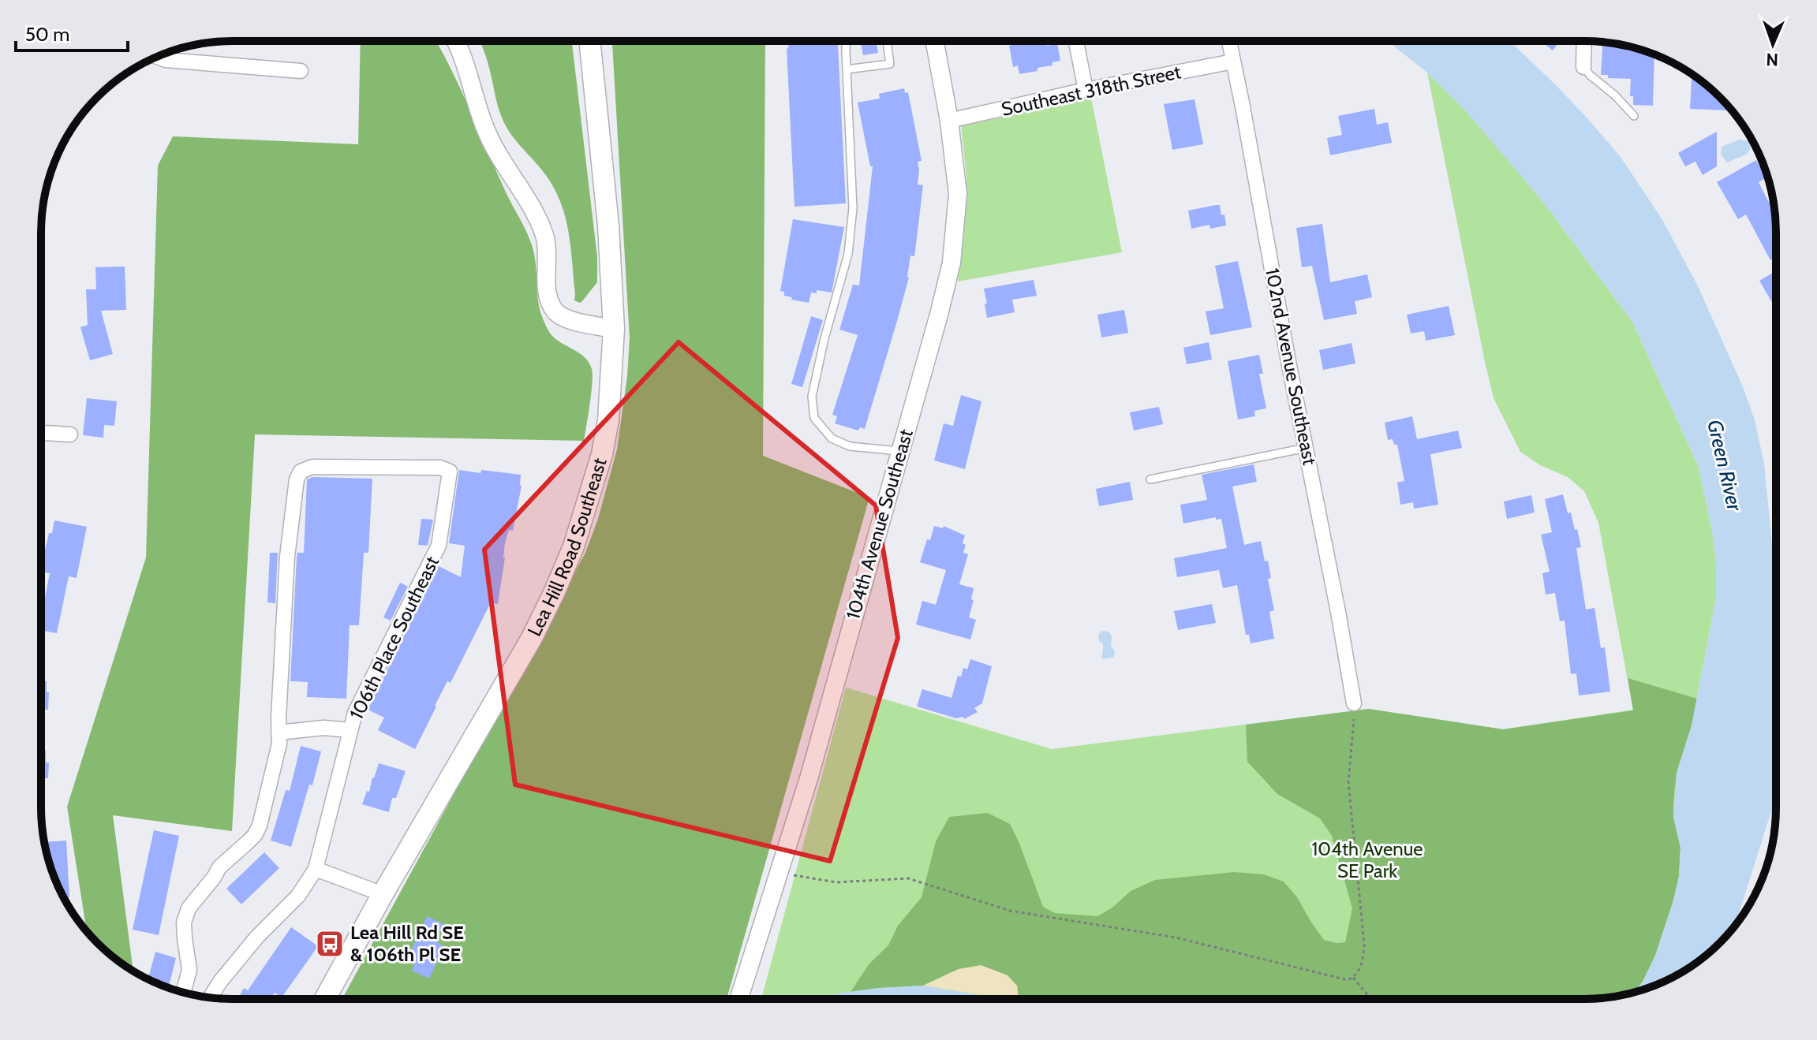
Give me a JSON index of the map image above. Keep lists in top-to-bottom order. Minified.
{"streets":{"main road":["Lea Hill Road Southeast"],"street":["Southeast 318th Street","102nd Avenue Southeast","104th Avenue Southeast","106th Place Southeast"]},"crossings":[["Southeast 318th Street","102nd Avenue Southeast"],["Southeast 318th Street","104th Avenue Southeast"]],"water":["Green River"],"parks":["104th Avenue SE Park"],"places":{"bus stop":["Lea Hill Rd SE & 106th Pl SE"]},"scale_bar":"50 m","north":"bottom"}
